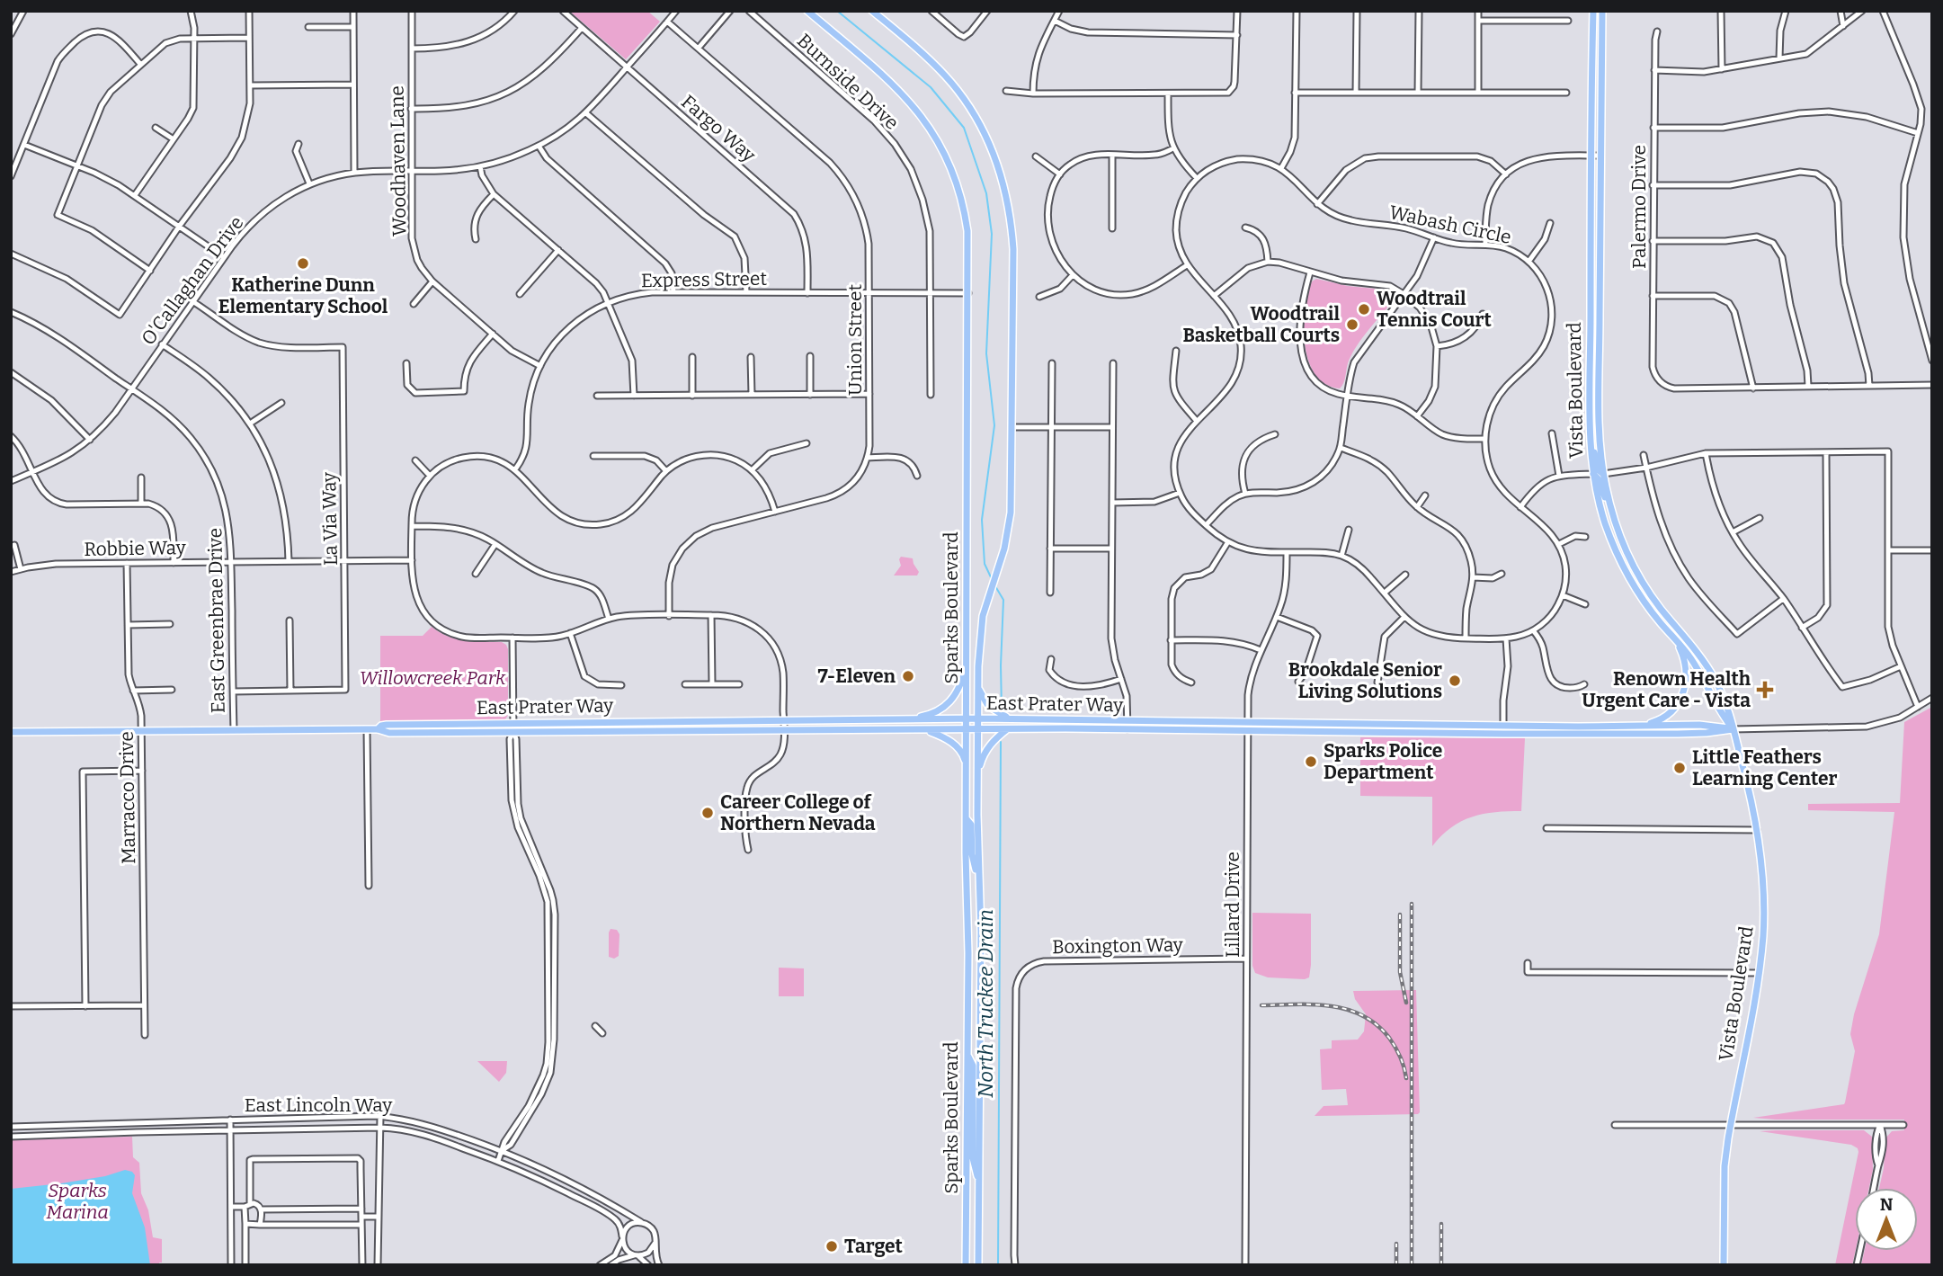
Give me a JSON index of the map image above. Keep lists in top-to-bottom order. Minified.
{"streets":{"main road":["Vista Boulevard","Sparks Boulevard","East Prater Way"],"street":["Burnside Drive","Fargo Way","Woodhaven Lane","Palermo Drive","Wabash Circle","Express Street","O'Callaghan Drive","Union Street","La Via Way","Robbie Way","East Greenbrae Drive","Marracco Drive","Lillard Drive","Boxington Way","East Lincoln Way"]},"crossings":[["Burnside Drive","Express Street"],["Fargo Way","Express Street"],["Fargo Way","O'Callaghan Drive"],["Woodhaven Lane","Express Street"],["Woodhaven Lane","O'Callaghan Drive"],["Express Street","Union Street"],["Express Street","Sparks Boulevard"],["O'Callaghan Drive","Union Street"],["O'Callaghan Drive","La Via Way"],["O'Callaghan Drive","East Greenbrae Drive"],["Vista Boulevard","East Prater Way"],["La Via Way","Robbie Way"],["Robbie Way","East Greenbrae Drive"],["Robbie Way","Marracco Drive"],["Sparks Boulevard","East Prater Way"],["East Greenbrae Drive","East Prater Way"],["East Prater Way","Marracco Drive"],["East Prater Way","Lillard Drive"],["Lillard Drive","Boxington Way"]],"water":["North Truckee Drain"],"parks":["Willowcreek Park","Sparks Marina"],"places":{"other":["Katherine Dunn Elementary School","Woodtrail Tennis Court","Woodtrail Basketball Courts","7-Eleven","Brookdale Senior Living Solutions","Sparks Police Department","Little Feathers Learning Center","Career College of Northern Nevada","Target"],"health":["Renown Health Urgent Care - Vista"]},"north":"top"}
